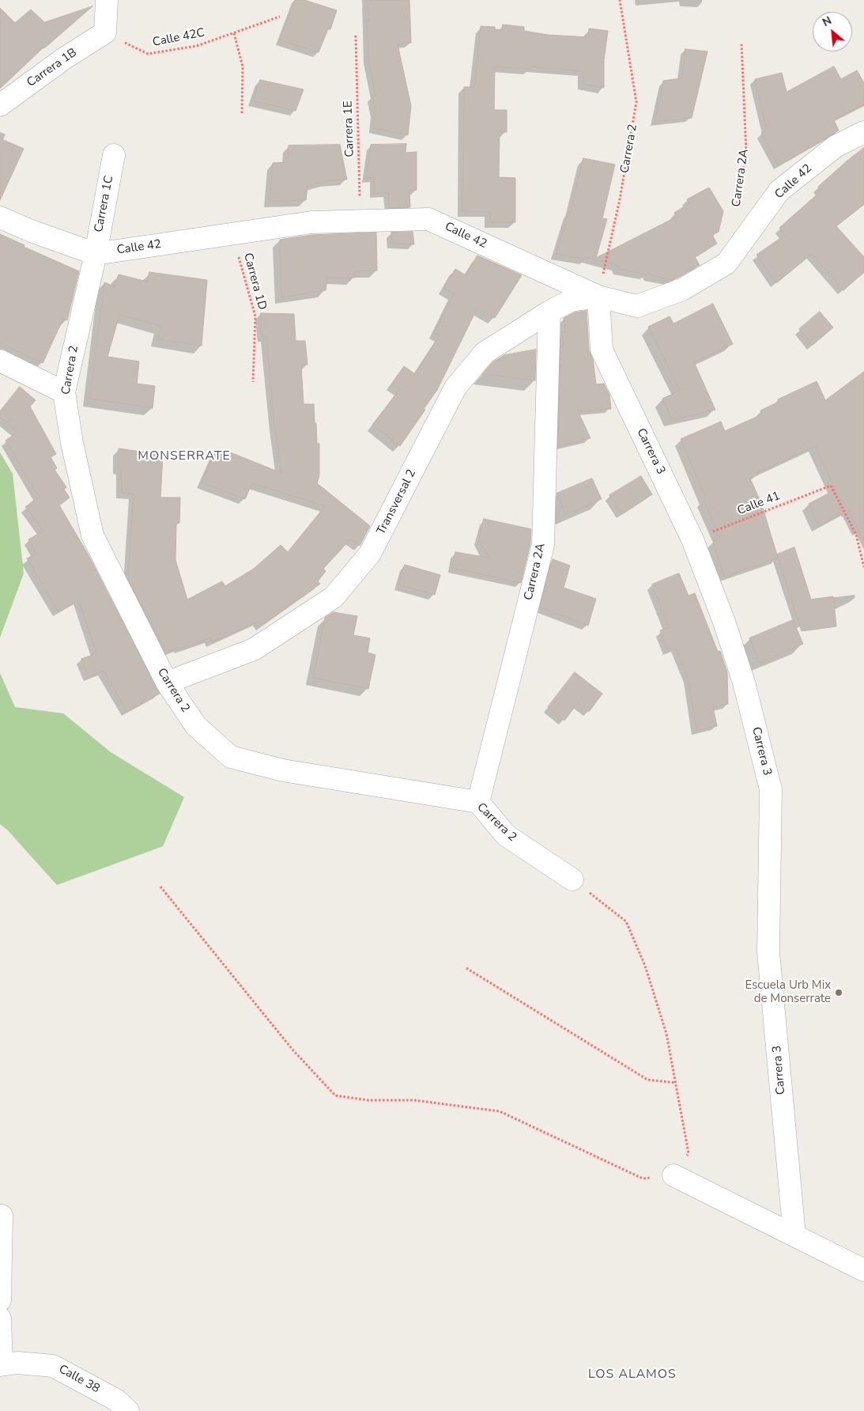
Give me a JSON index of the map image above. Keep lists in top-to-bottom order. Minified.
{"streets":{"street":["Carrera 1B","Carrera 2","Carrera 2A","Calle 42","Carrera 1C","Carrera 3","Transversal 2","Calle 38"],"path":["Calle 42C","Carrera 1E","Carrera 1D","Calle 41"]},"crossings":[["Calle 42C","Carrera 1B"],["Carrera 1E","Calle 42"],["Carrera 2","Carrera 2A"],["Carrera 2","Calle 42"],["Carrera 2","Carrera 1C"],["Carrera 2","Carrera 3"],["Carrera 2","Transversal 2"],["Carrera 2A","Transversal 2"],["Calle 42","Carrera 1C"],["Calle 42","Carrera 1D"],["Calle 42","Carrera 3"],["Calle 42","Transversal 2"],["Carrera 3","Transversal 2"],["Carrera 3","Calle 41"]],"districts":["MONSERRATE","LOS ALAMOS"],"places":["Escuela Urb Mix de Monserrate"],"north":"top left"}
